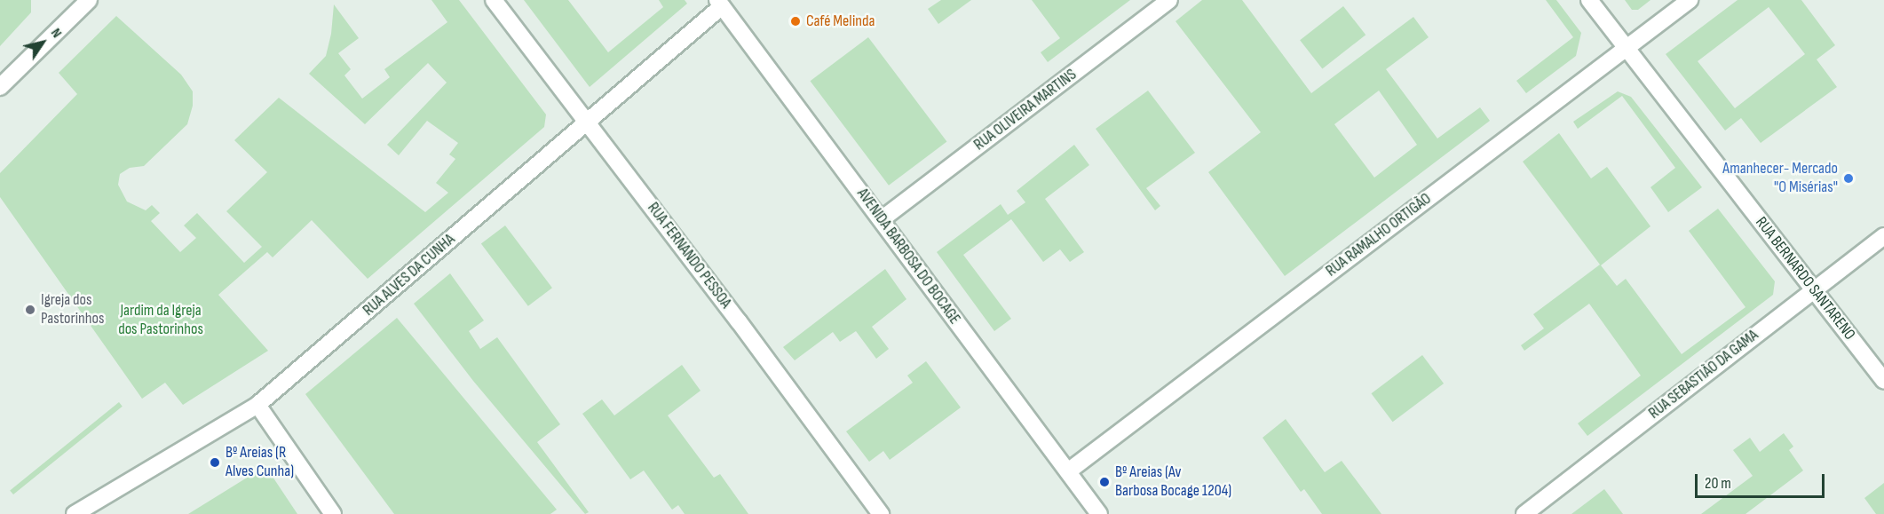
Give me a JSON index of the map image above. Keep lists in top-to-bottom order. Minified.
{"streets":{"street":["RUA OLIVEIRA MARTINS","RUA RAMALHO ORTIGÃO","RUA FERNANDO PESSOA","AVENIDA BARBOSA DO BOCAGE","RUA ALVES DA CUNHA","RUA BERNARDO SANTARENO","RUA SEBASTIÃO DA GAMA"]},"crossings":[["RUA OLIVEIRA MARTINS","AVENIDA BARBOSA DO BOCAGE"],["RUA RAMALHO ORTIGÃO","AVENIDA BARBOSA DO BOCAGE"],["RUA RAMALHO ORTIGÃO","RUA BERNARDO SANTARENO"],["RUA FERNANDO PESSOA","RUA ALVES DA CUNHA"],["AVENIDA BARBOSA DO BOCAGE","RUA ALVES DA CUNHA"],["RUA BERNARDO SANTARENO","RUA SEBASTIÃO DA GAMA"]],"parks":["Jardim da Igreja dos Pastorinhos"],"places":["Café Melinda","Amanhecer- Mercado \"O Misérias\"","Igreja dos Pastorinhos","Bº Areias (R Alves Cunha)","Bº Areias (Av Barbosa Bocage 1204)"],"scale_bar":"20 m","north":"top right"}
